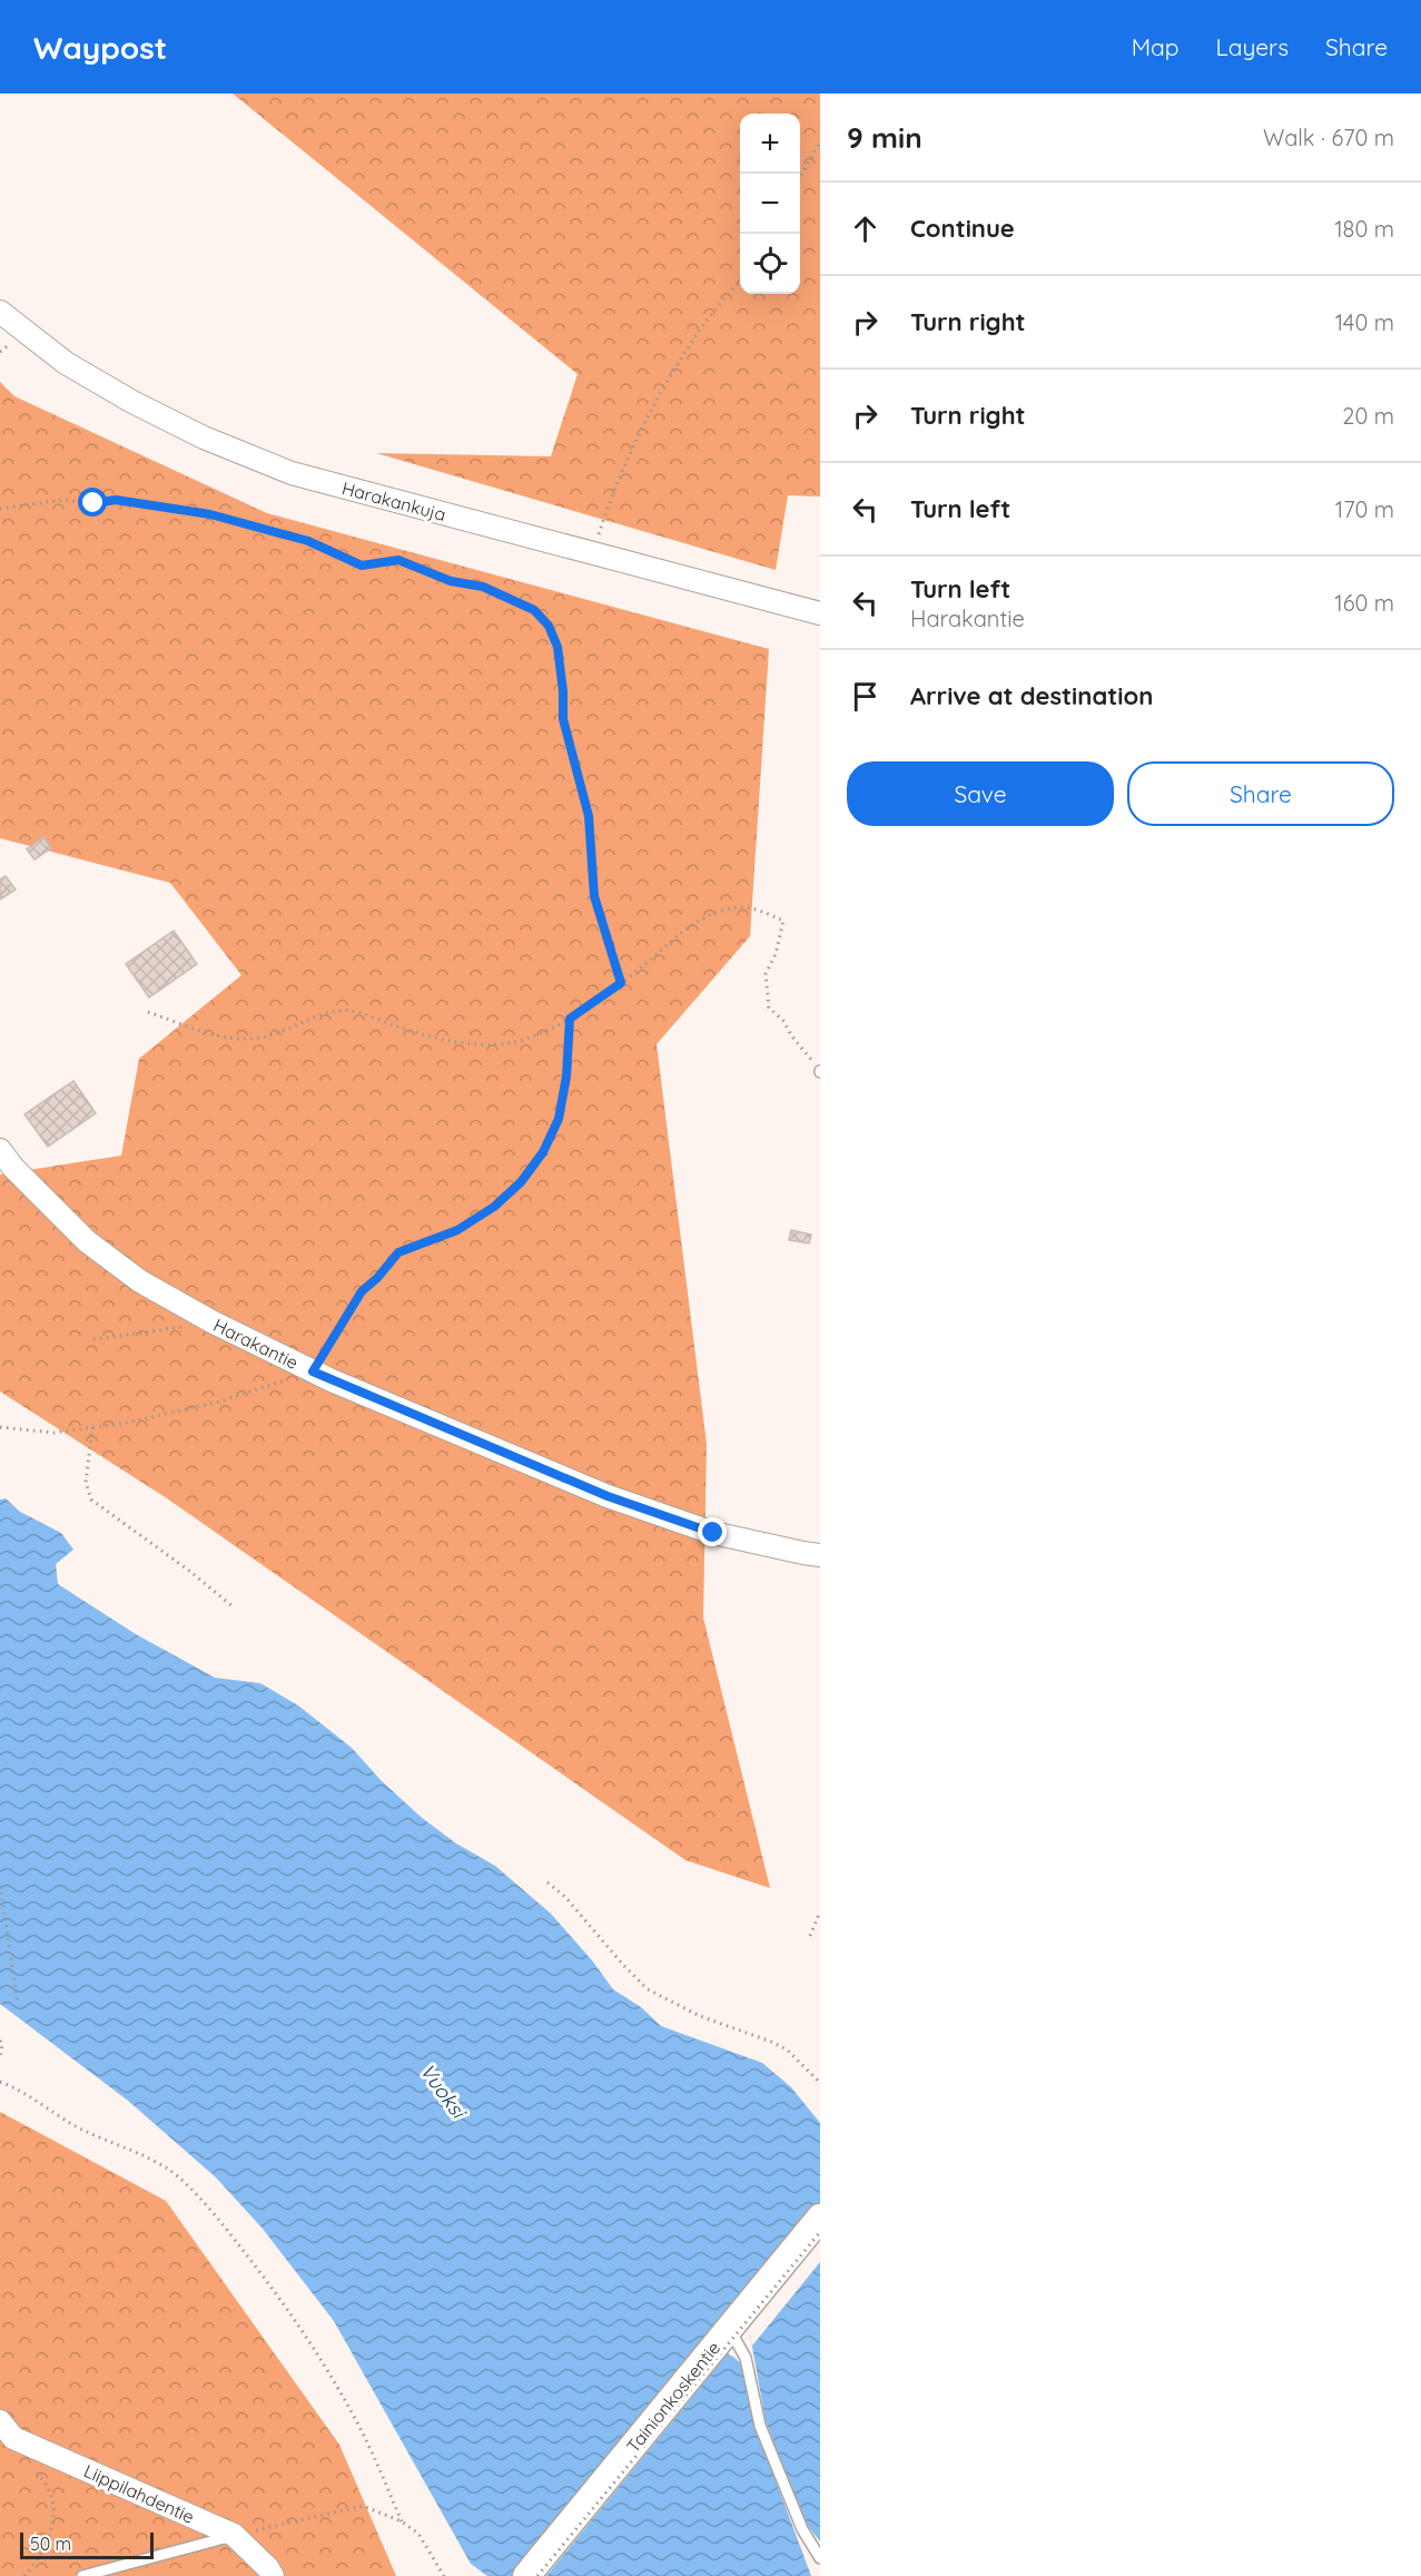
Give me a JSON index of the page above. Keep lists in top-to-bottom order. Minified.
{"streets":{"street":["Harakankuja","Harakantie","Tainionkoskentie","Liippilahdentie"]},"water":["Vuoksi"],"scale_bar":"50 m","page":{"header":"Waypost","nav":["Map","Layers","Share"],"heading":["9 min","Walk · 670 m"],"map_buttons":["+","−"],"list":[["Continue","180 m"],["Turn right","140 m"],["Turn right","20 m"],["Turn left","170 m"],["Turn left","Harakantie","160 m"],"Arrive at destination"],"buttons":["Save","Share"],"scale":"50 m"}}
